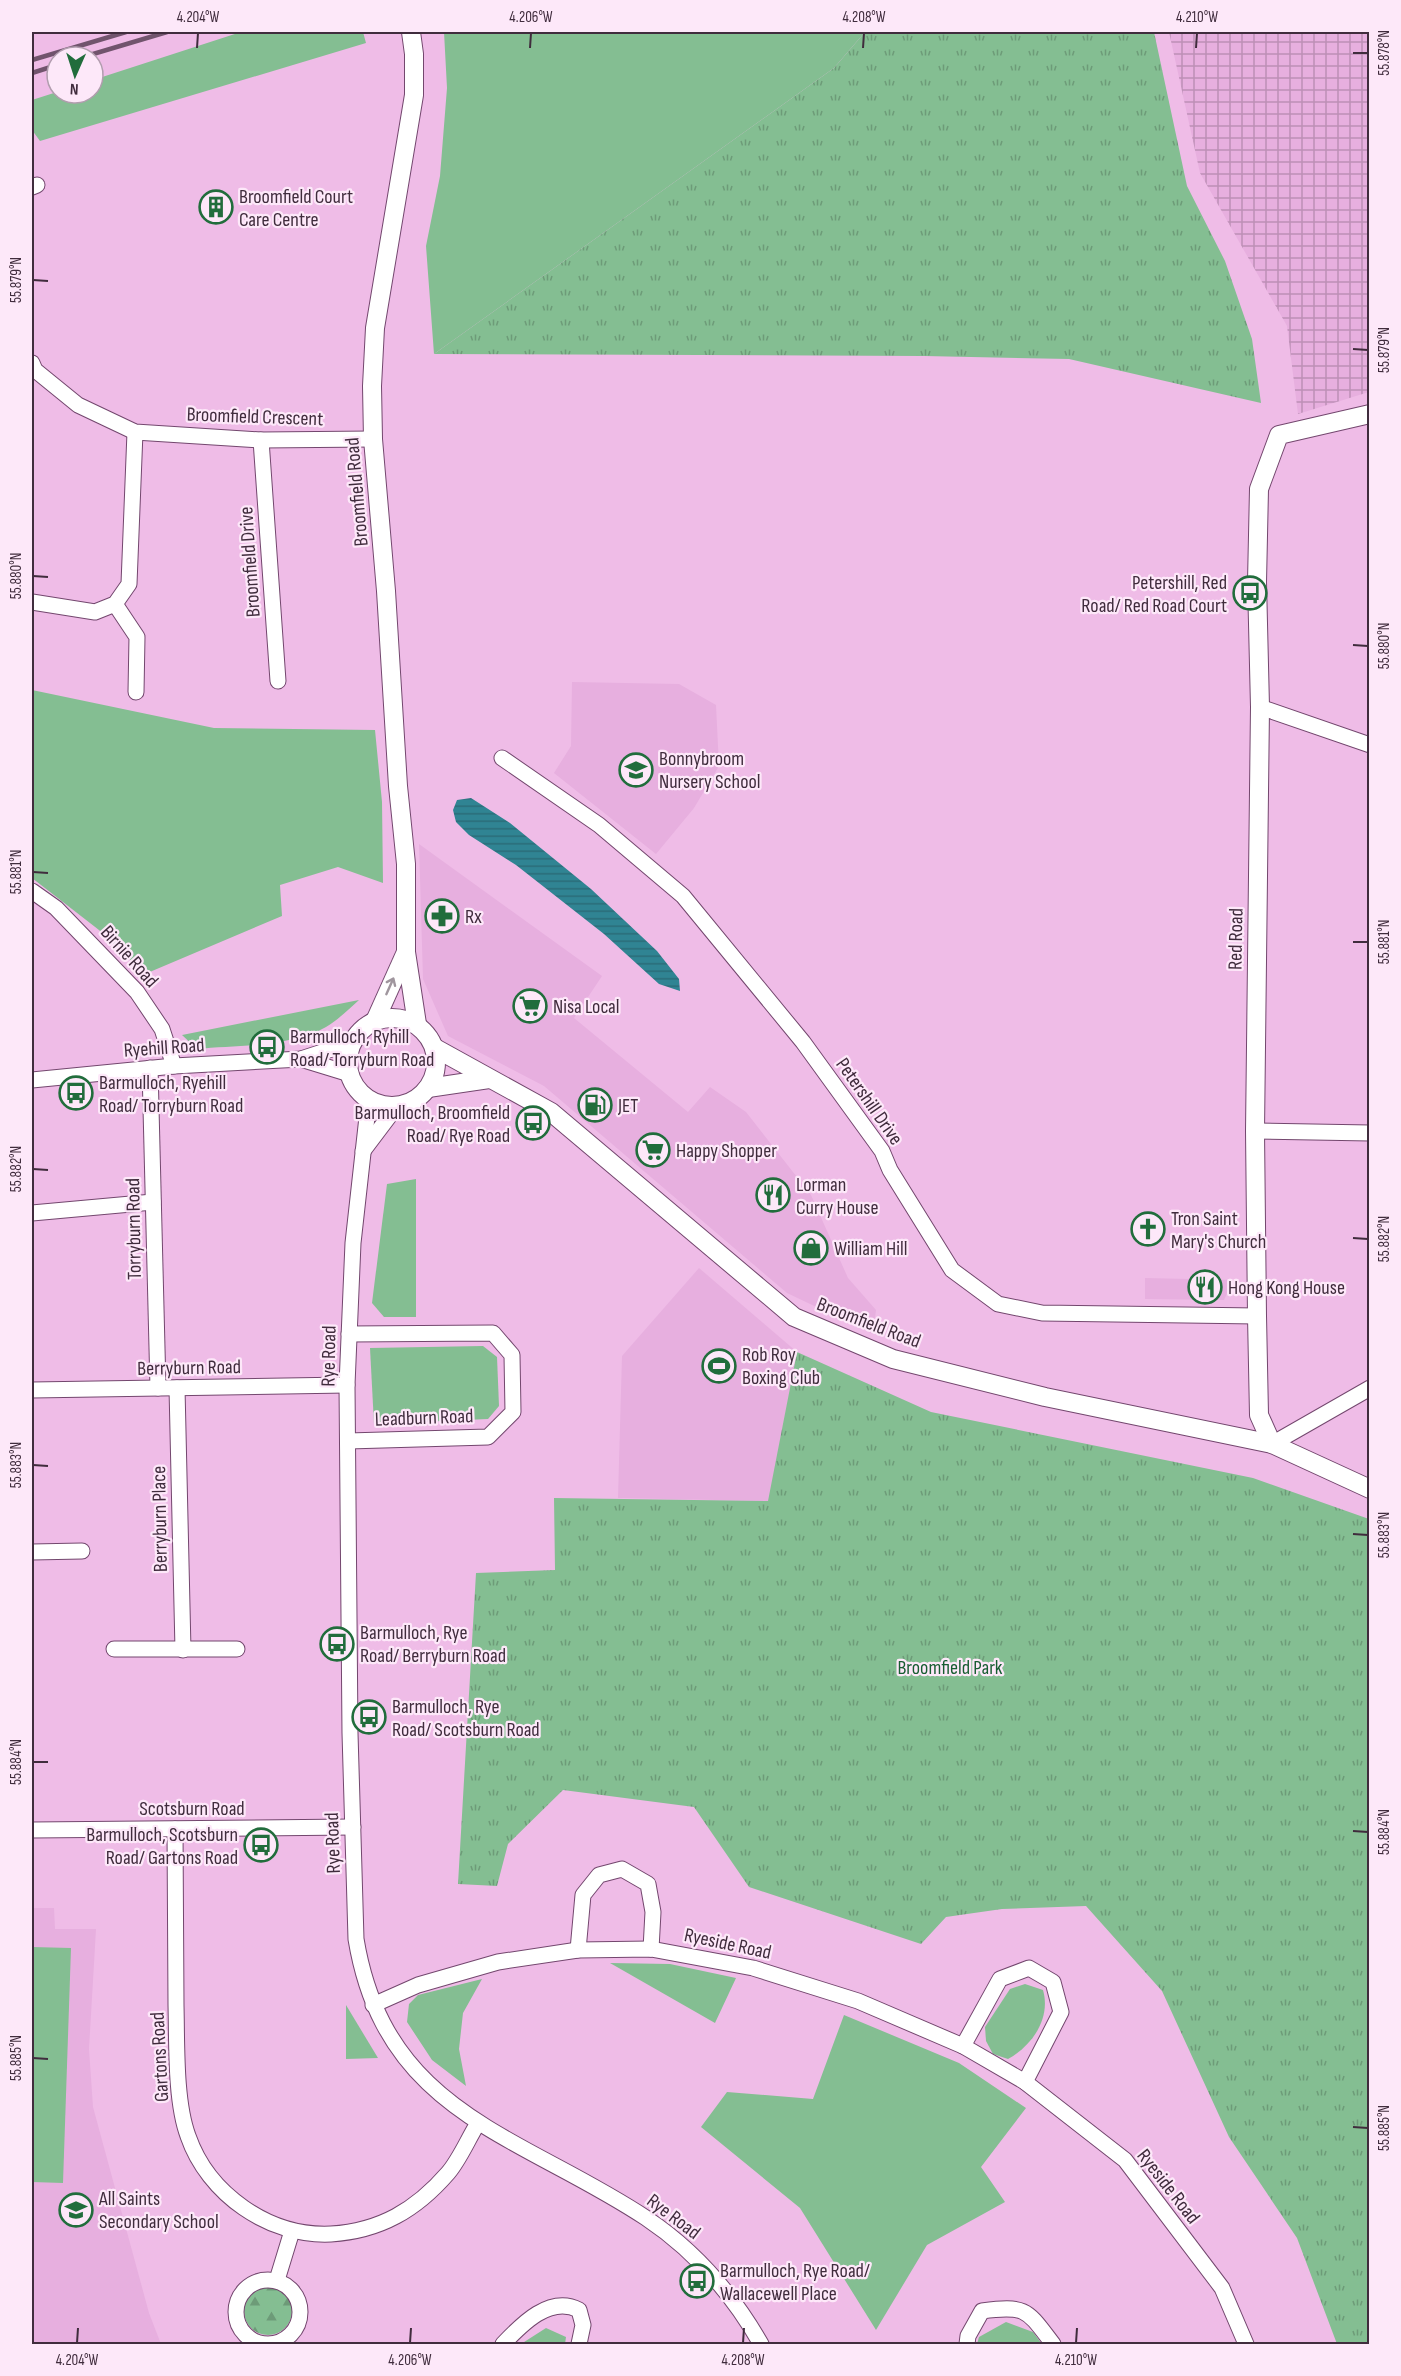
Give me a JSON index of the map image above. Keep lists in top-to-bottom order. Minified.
{"streets":{"street":["Broomfield Crescent","Broomfield Road","Broomfield Drive","Red Road","Birnie Road","Ryehill Road","Petershill Drive","Torryburn Road","Rye Road","Berryburn Road","Leadburn Road","Berryburn Place","Scotsburn Road","Ryeside Road","Gartons Road"]},"crossings":[["Broomfield Crescent","Broomfield Road"],["Broomfield Crescent","Broomfield Drive"],["Broomfield Road","Red Road"],["Broomfield Road","Ryehill Road"],["Broomfield Road","Rye Road"],["Red Road","Petershill Drive"],["Birnie Road","Ryehill Road"],["Ryehill Road","Torryburn Road"],["Ryehill Road","Rye Road"],["Torryburn Road","Berryburn Road"],["Rye Road","Berryburn Road"],["Rye Road","Leadburn Road"],["Rye Road","Scotsburn Road"],["Rye Road","Ryeside Road"],["Rye Road","Gartons Road"],["Berryburn Road","Berryburn Place"],["Scotsburn Road","Gartons Road"]],"parks":["Broomfield Park"],"places":{"building":["Broomfield Court Care Centre"],"bus stop":["Petershill, Red Road/ Red Road Court","Barmulloch, Ryhill Road/ Torryburn Road","Barmulloch, Ryehill Road/ Torryburn Road","Barmulloch, Broomfield Road/ Rye Road","Barmulloch, Rye Road/ Berryburn Road","Barmulloch, Rye Road/ Scotsburn Road","Barmulloch, Scotsburn Road/ Gartons Road","Barmulloch, Rye Road/ Wallacewell Place"],"school or university":["Bonnybroom Nursery School","All Saints Secondary School"],"pharmacy":["Rx"],"supermarket":["Nisa Local","Happy Shopper"],"fuel station":["JET"],"restaurant":["Lorman Curry House","Hong Kong House"],"church":["Tron Saint Mary's Church"],"shop":["William Hill"],"sports":["Rob Roy Boxing Club"]},"north":"bottom","coordinates":["4.204°W","4.206°W","4.208°W","4.210°W","55.878°N","55.879°N","55.880°N","55.881°N","55.882°N","55.883°N","55.884°N","55.885°N"]}
